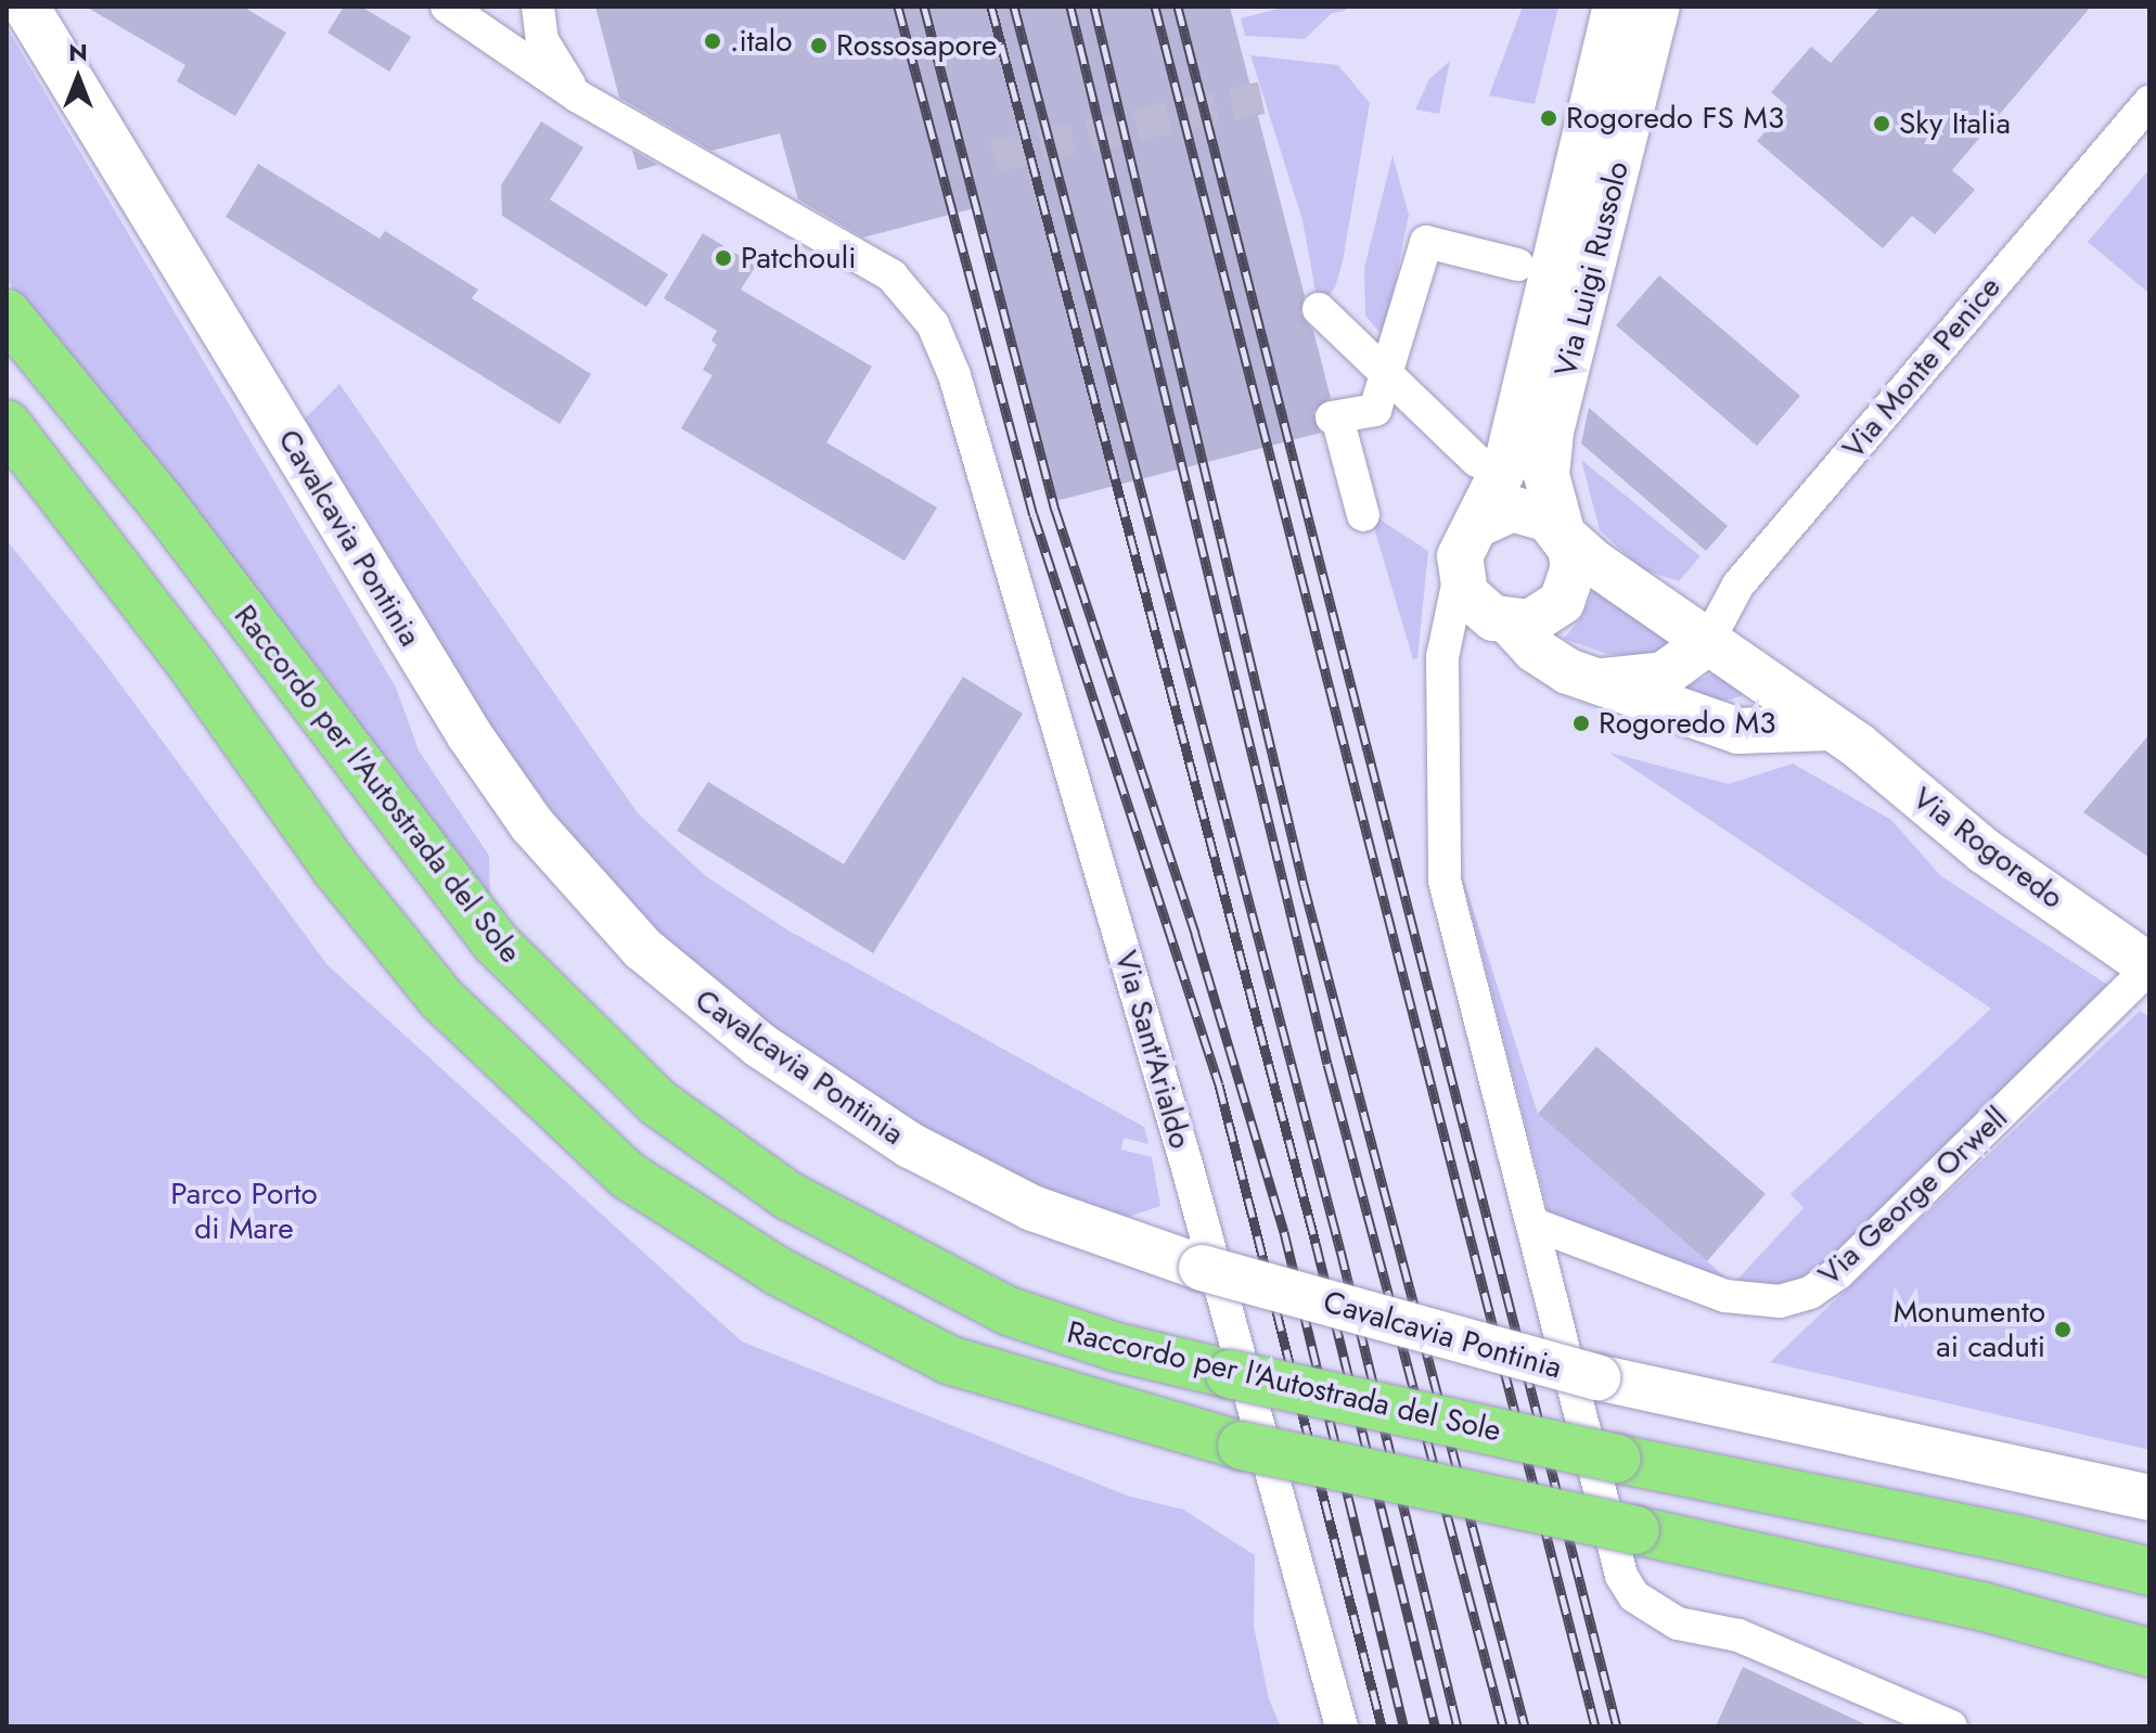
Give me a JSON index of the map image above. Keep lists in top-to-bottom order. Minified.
{"streets":{"highway":["Raccordo per l'Autostrada del Sole"],"street":["Via Luigi Russolo","Via Monte Penice","Cavalcavia Pontinia","Via Rogoredo","Via Sant'Arialdo","Via George Orwell"]},"crossings":[["Via Luigi Russolo","Via Rogoredo"],["Via Monte Penice","Via Rogoredo"],["Via Rogoredo","Via George Orwell"]],"parks":["Parco Porto di Mare"],"places":[".italo","Rossosapore","Rogoredo FS M3","Sky Italia","Patchouli","Rogoredo M3","Monumento ai caduti"],"north":"top"}
